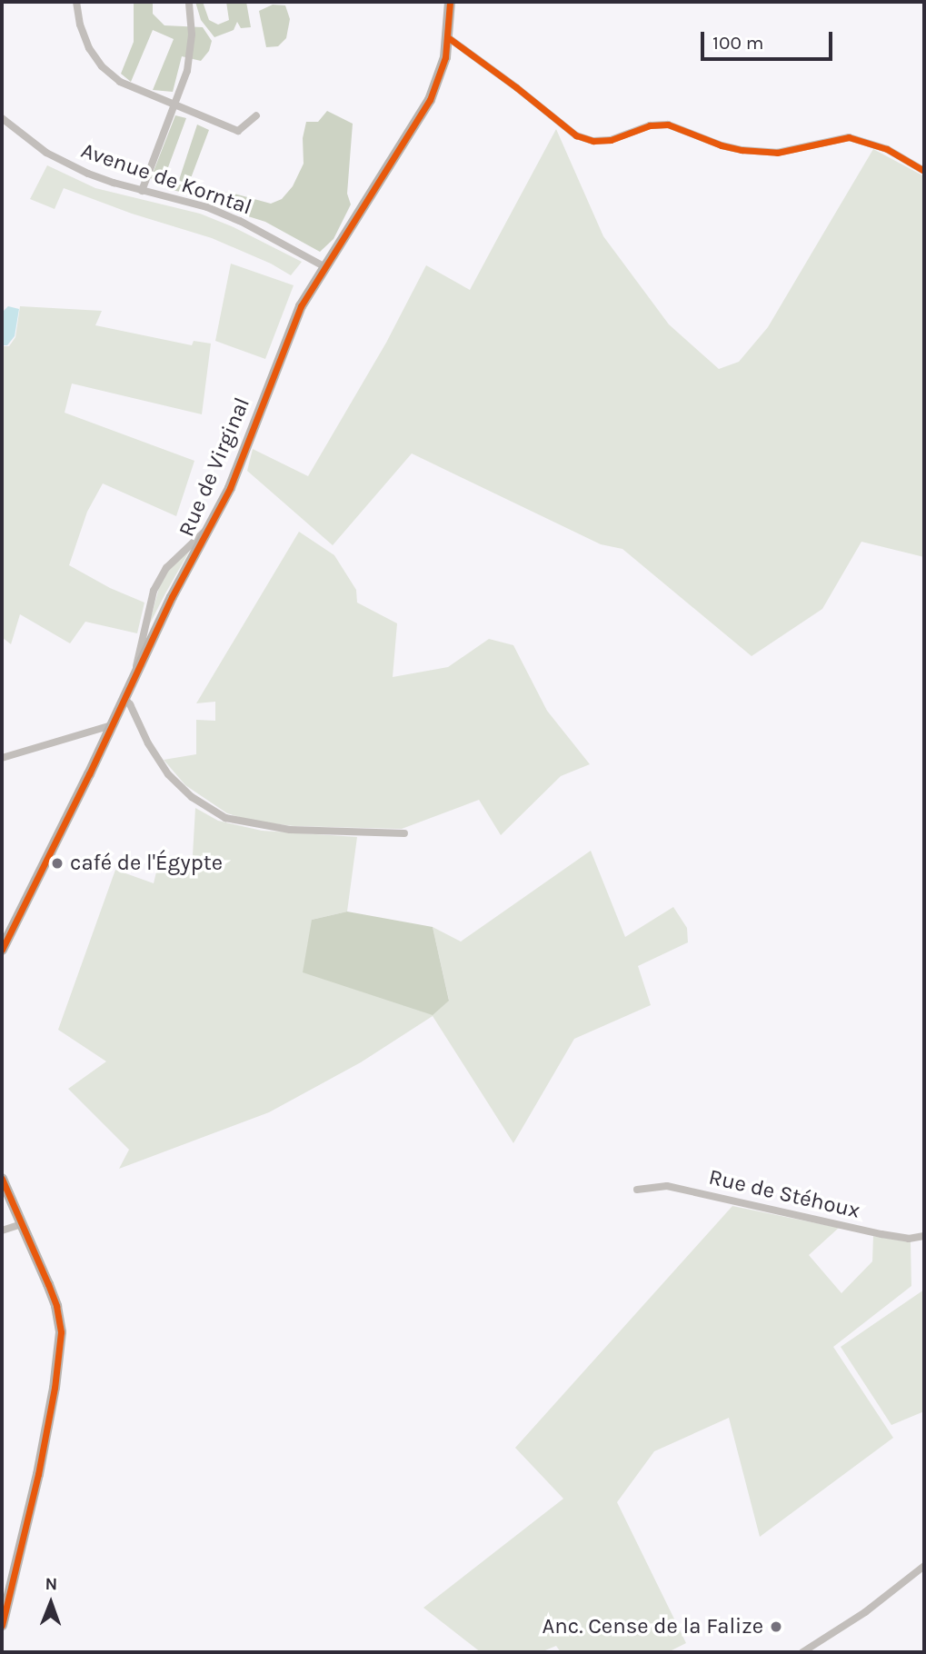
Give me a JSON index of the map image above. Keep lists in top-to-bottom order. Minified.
{"streets":{"street":["Avenue de Korntal","Rue de Virginal","Rue de Stéhoux"]},"crossings":[["Avenue de Korntal","Rue de Virginal"]],"places":["café de l'Égypte","Anc. Cense de la Falize"],"scale_bar":"100 m","north":"top"}
